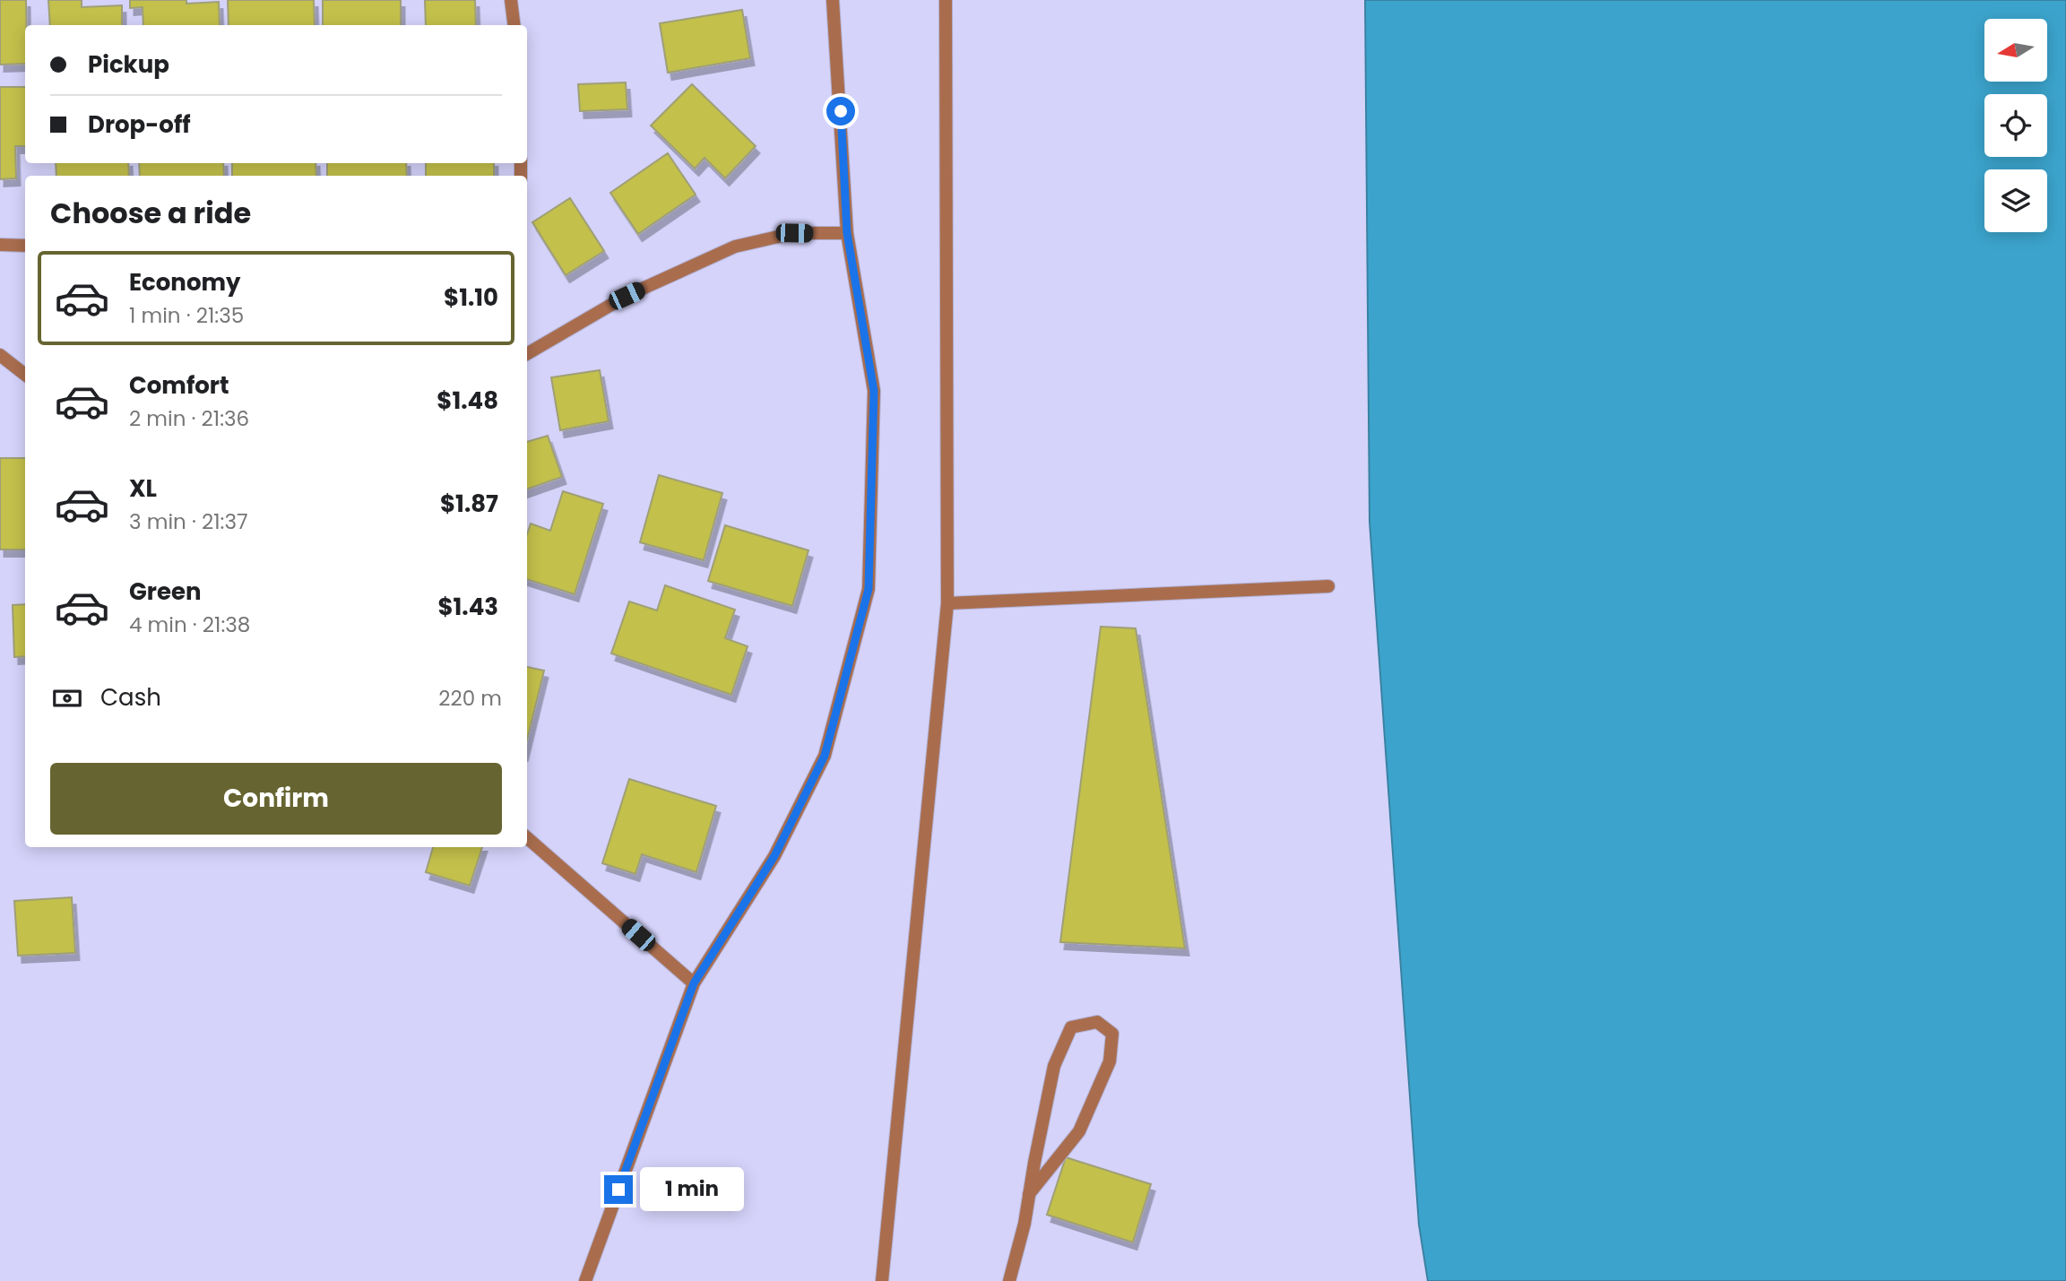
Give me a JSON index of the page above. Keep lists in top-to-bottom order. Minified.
{"north":"left","page":{"banner":["Pickup","Drop-off"],"heading":"Choose a ride","list":[{"name":"Economy","note":"1 min · 21:35","value":"$1.10"},{"name":"Comfort","note":"2 min · 21:36","value":"$1.48"},{"name":"XL","note":"3 min · 21:37","value":"$1.87"},{"name":"Green","note":"4 min · 21:38","value":"$1.43"}],"pay":["Cash","220 m"],"buttons":"Confirm","bubble":"1 min"}}
